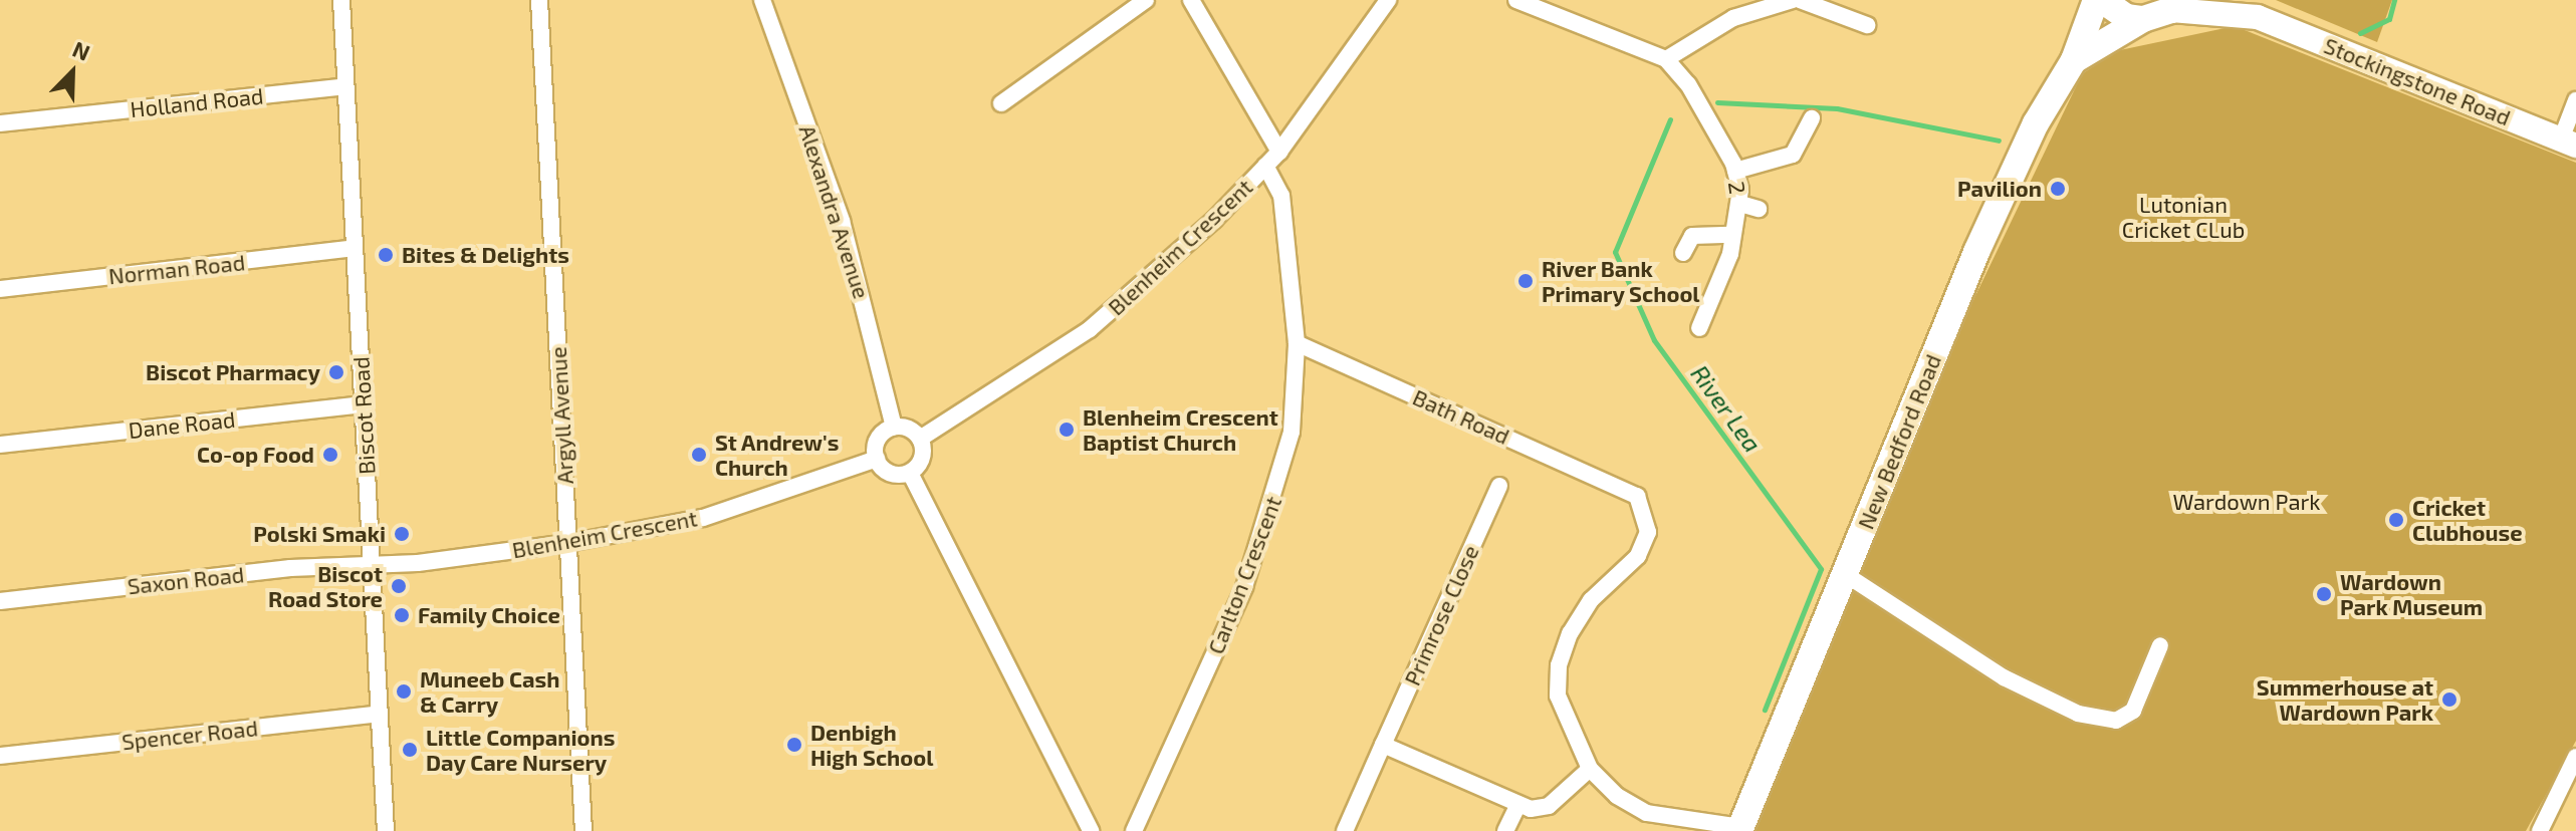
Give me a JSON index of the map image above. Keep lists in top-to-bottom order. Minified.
{"streets":{"highway":["New Bedford Road"],"main road":["Stockingstone Road"],"street":["Holland Road","2","Alexandra Avenue","Blenheim Crescent","Norman Road","Biscot Road","Argyll Avenue","Bath Road","Dane Road","Carlton Crescent","Saxon Road","Primrose Close","Spencer Road"]},"crossings":[["Stockingstone Road","New Bedford Road"],["Holland Road","Biscot Road"],["Alexandra Avenue","Blenheim Crescent"],["Blenheim Crescent","Biscot Road"],["Blenheim Crescent","Argyll Avenue"],["Blenheim Crescent","Carlton Crescent"],["Blenheim Crescent","Saxon Road"],["Norman Road","Biscot Road"],["Biscot Road","Dane Road"],["Biscot Road","Saxon Road"],["Biscot Road","Spencer Road"],["Bath Road","Carlton Crescent"]],"water":["River Lea"],"parks":["Lutonian Cricket CLub","Wardown Park"],"places":["Pavilion","Bites & Delights","River Bank Primary School","Biscot Pharmacy","Blenheim Crescent Baptist Church","Co-op Food","St Andrew's Church","Cricket Clubhouse","Polski Smaki","Biscot Road Store","Wardown Park Museum","Family Choice","Muneeb Cash & Carry","Summerhouse at Wardown Park","Denbigh High School","Little Companions Day Care Nursery"],"north":"top right"}
